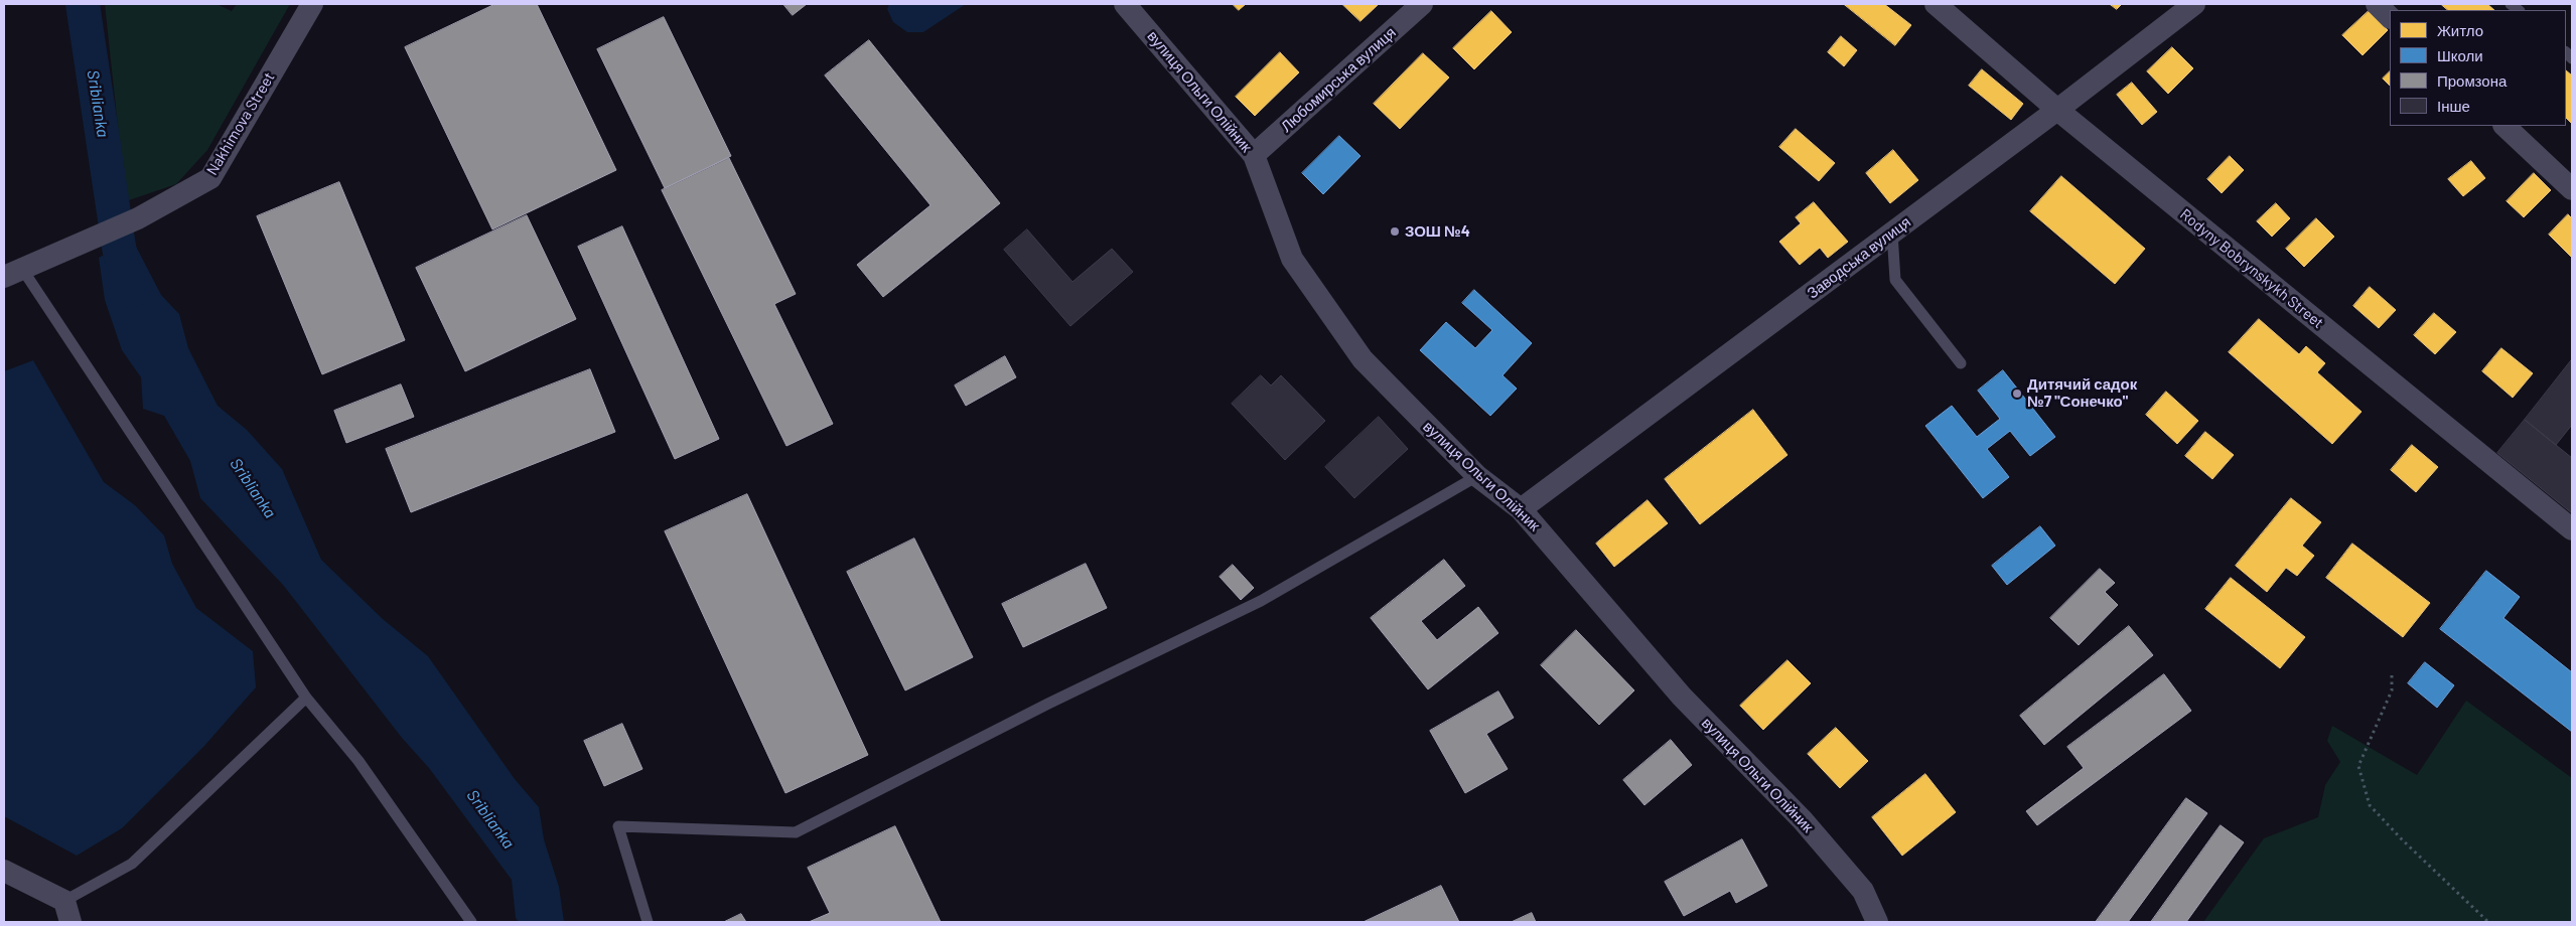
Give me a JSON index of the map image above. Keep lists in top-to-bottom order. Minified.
{"streets":{"street":["Любомирська вулиця","вулиця Ольги Олійник","Nakhimova Street","Заводська вулиця","Rodyny Bobrynskykh Street"]},"crossings":[["Любомирська вулиця","вулиця Ольги Олійник"],["вулиця Ольги Олійник","Заводська вулиця"],["Заводська вулиця","Rodyny Bobrynskykh Street"]],"water":["Sriblianka"],"places":["ЗОШ №4","Дитячий садок №7 \"Сонечко\""],"legend":["Житло","Школи","Промзона","Інше"]}
